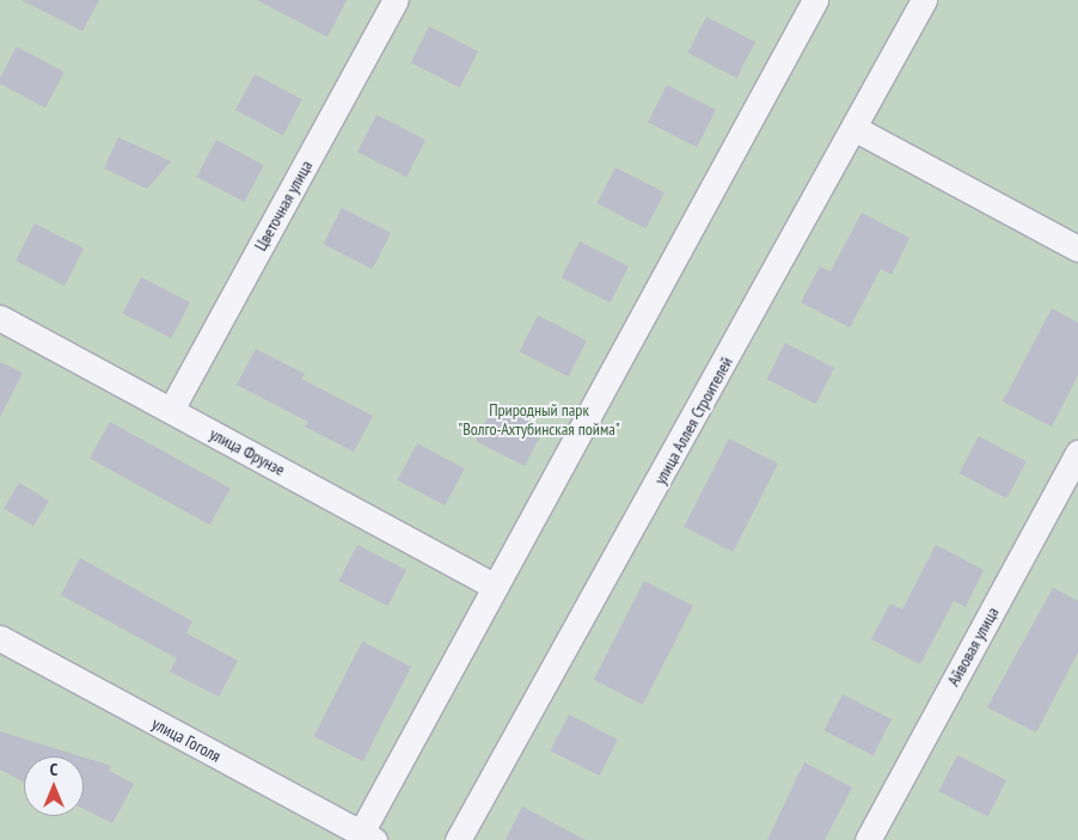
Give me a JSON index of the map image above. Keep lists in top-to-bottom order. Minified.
{"streets":{"street":["Цветочная улица","улица Аллея Строителей","улица Фрунзе","Айвовая улица","улица Гоголя"]},"crossings":[["Цветочная улица","улица Фрунзе"]],"parks":["Природный парк \"Волго-Ахтубинская пойма\""],"north":"top"}
